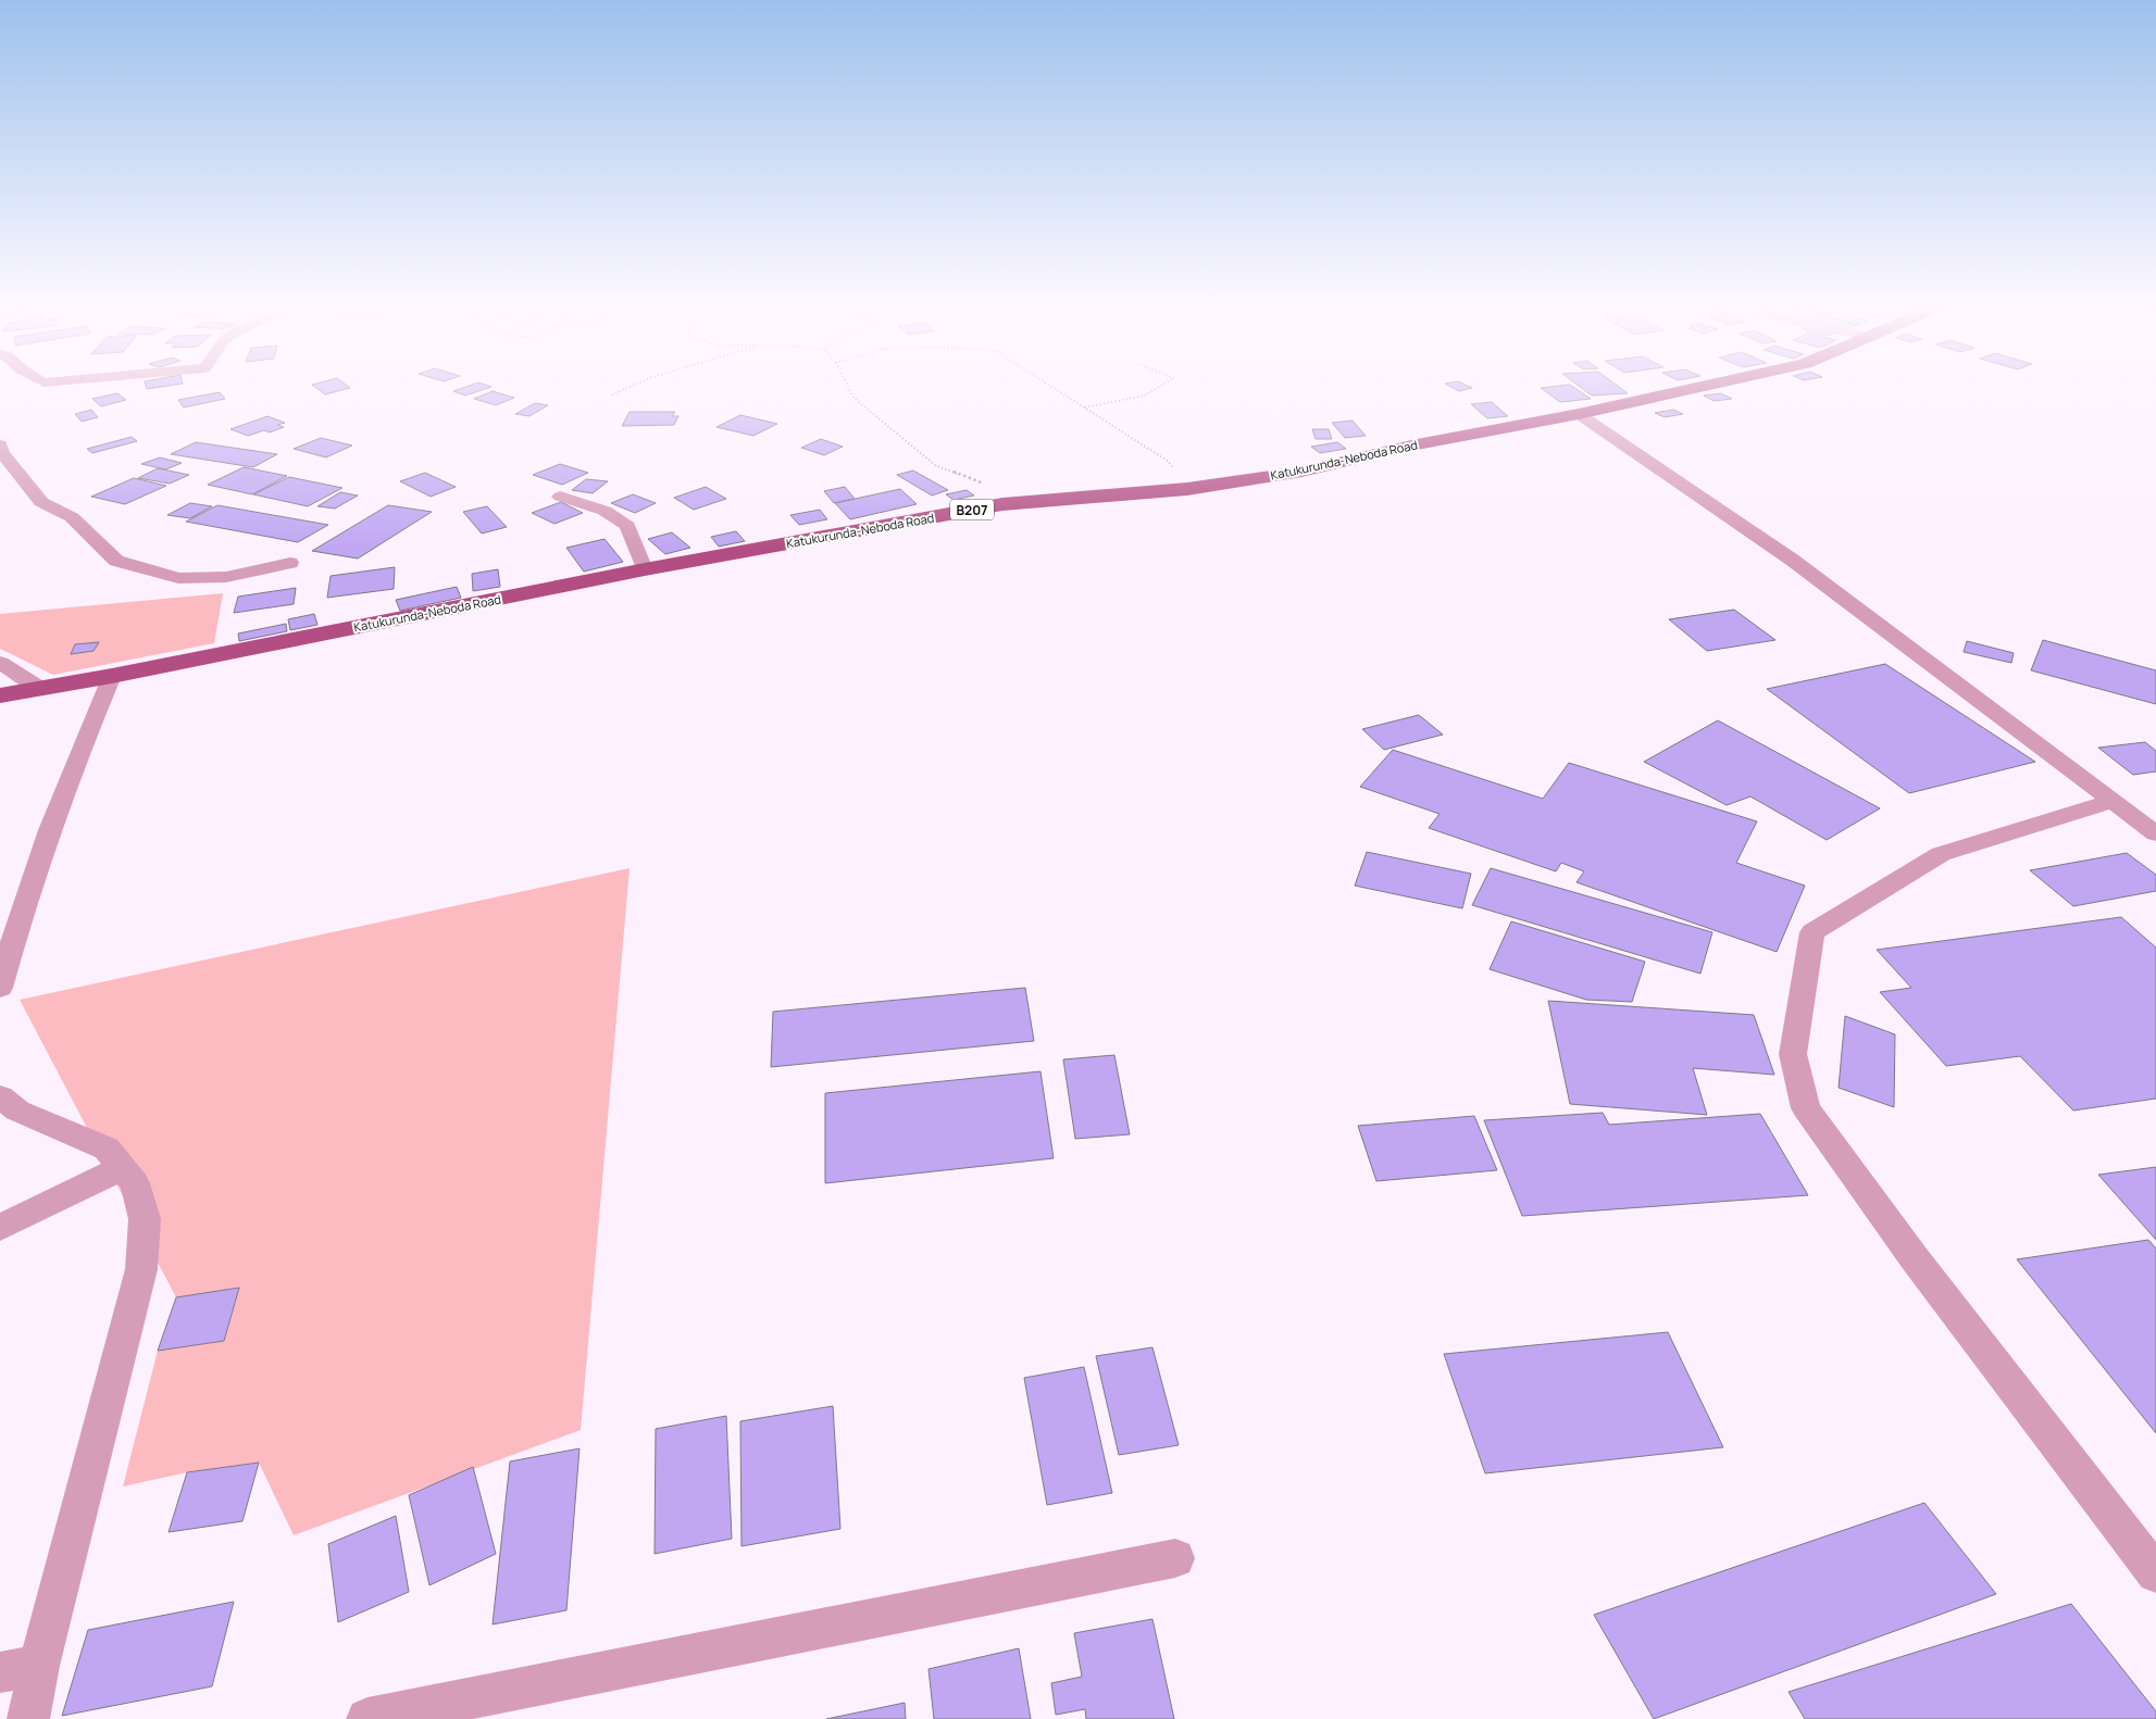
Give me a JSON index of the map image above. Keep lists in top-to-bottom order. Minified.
{"streets":{"main road":["Katukurunda-Neboda Road","B207"]}}
